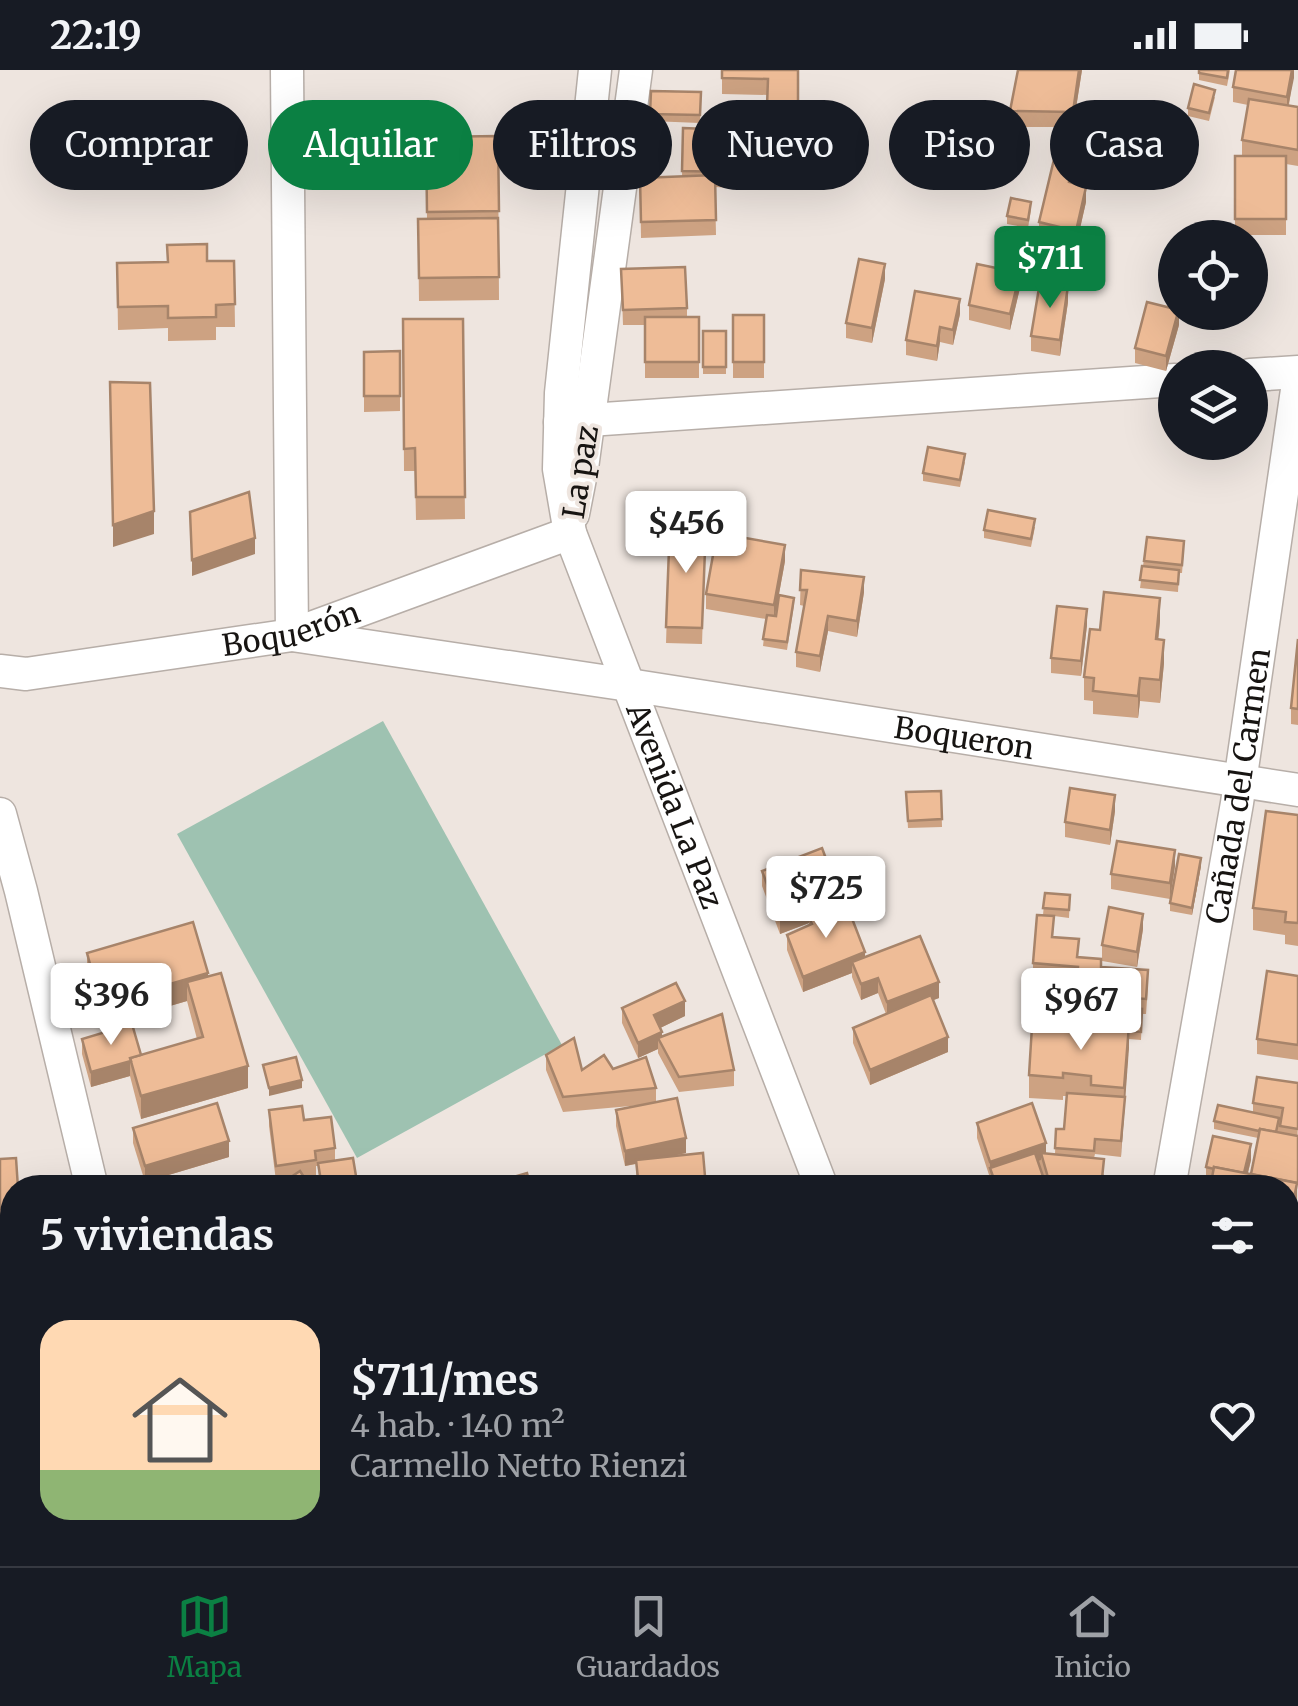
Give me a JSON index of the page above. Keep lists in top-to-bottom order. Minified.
{"streets":{"street":["La paz","Boquerón","Boqueron","Cañada del Carmen","Avenida La Paz"]},"crossings":[["La paz","Boquerón"],["La paz","Avenida La Paz"],["Boquerón","Boqueron"],["Boquerón","Avenida La Paz"],["Boqueron","Cañada del Carmen"],["Boqueron","Avenida La Paz"]],"page":{"status":"22:19","chip":["Comprar","Alquilar","Filtros","Nuevo","Piso","Casa"],"price":["$711","$456","$725","$396","$967"],"heading":"5 viviendas","list":[{"name":"$711/mes","note":"4 hab. · 140 m² · Carmello Netto Rienzi"}],"tabs":["Mapa","Guardados","Inicio"]}}
